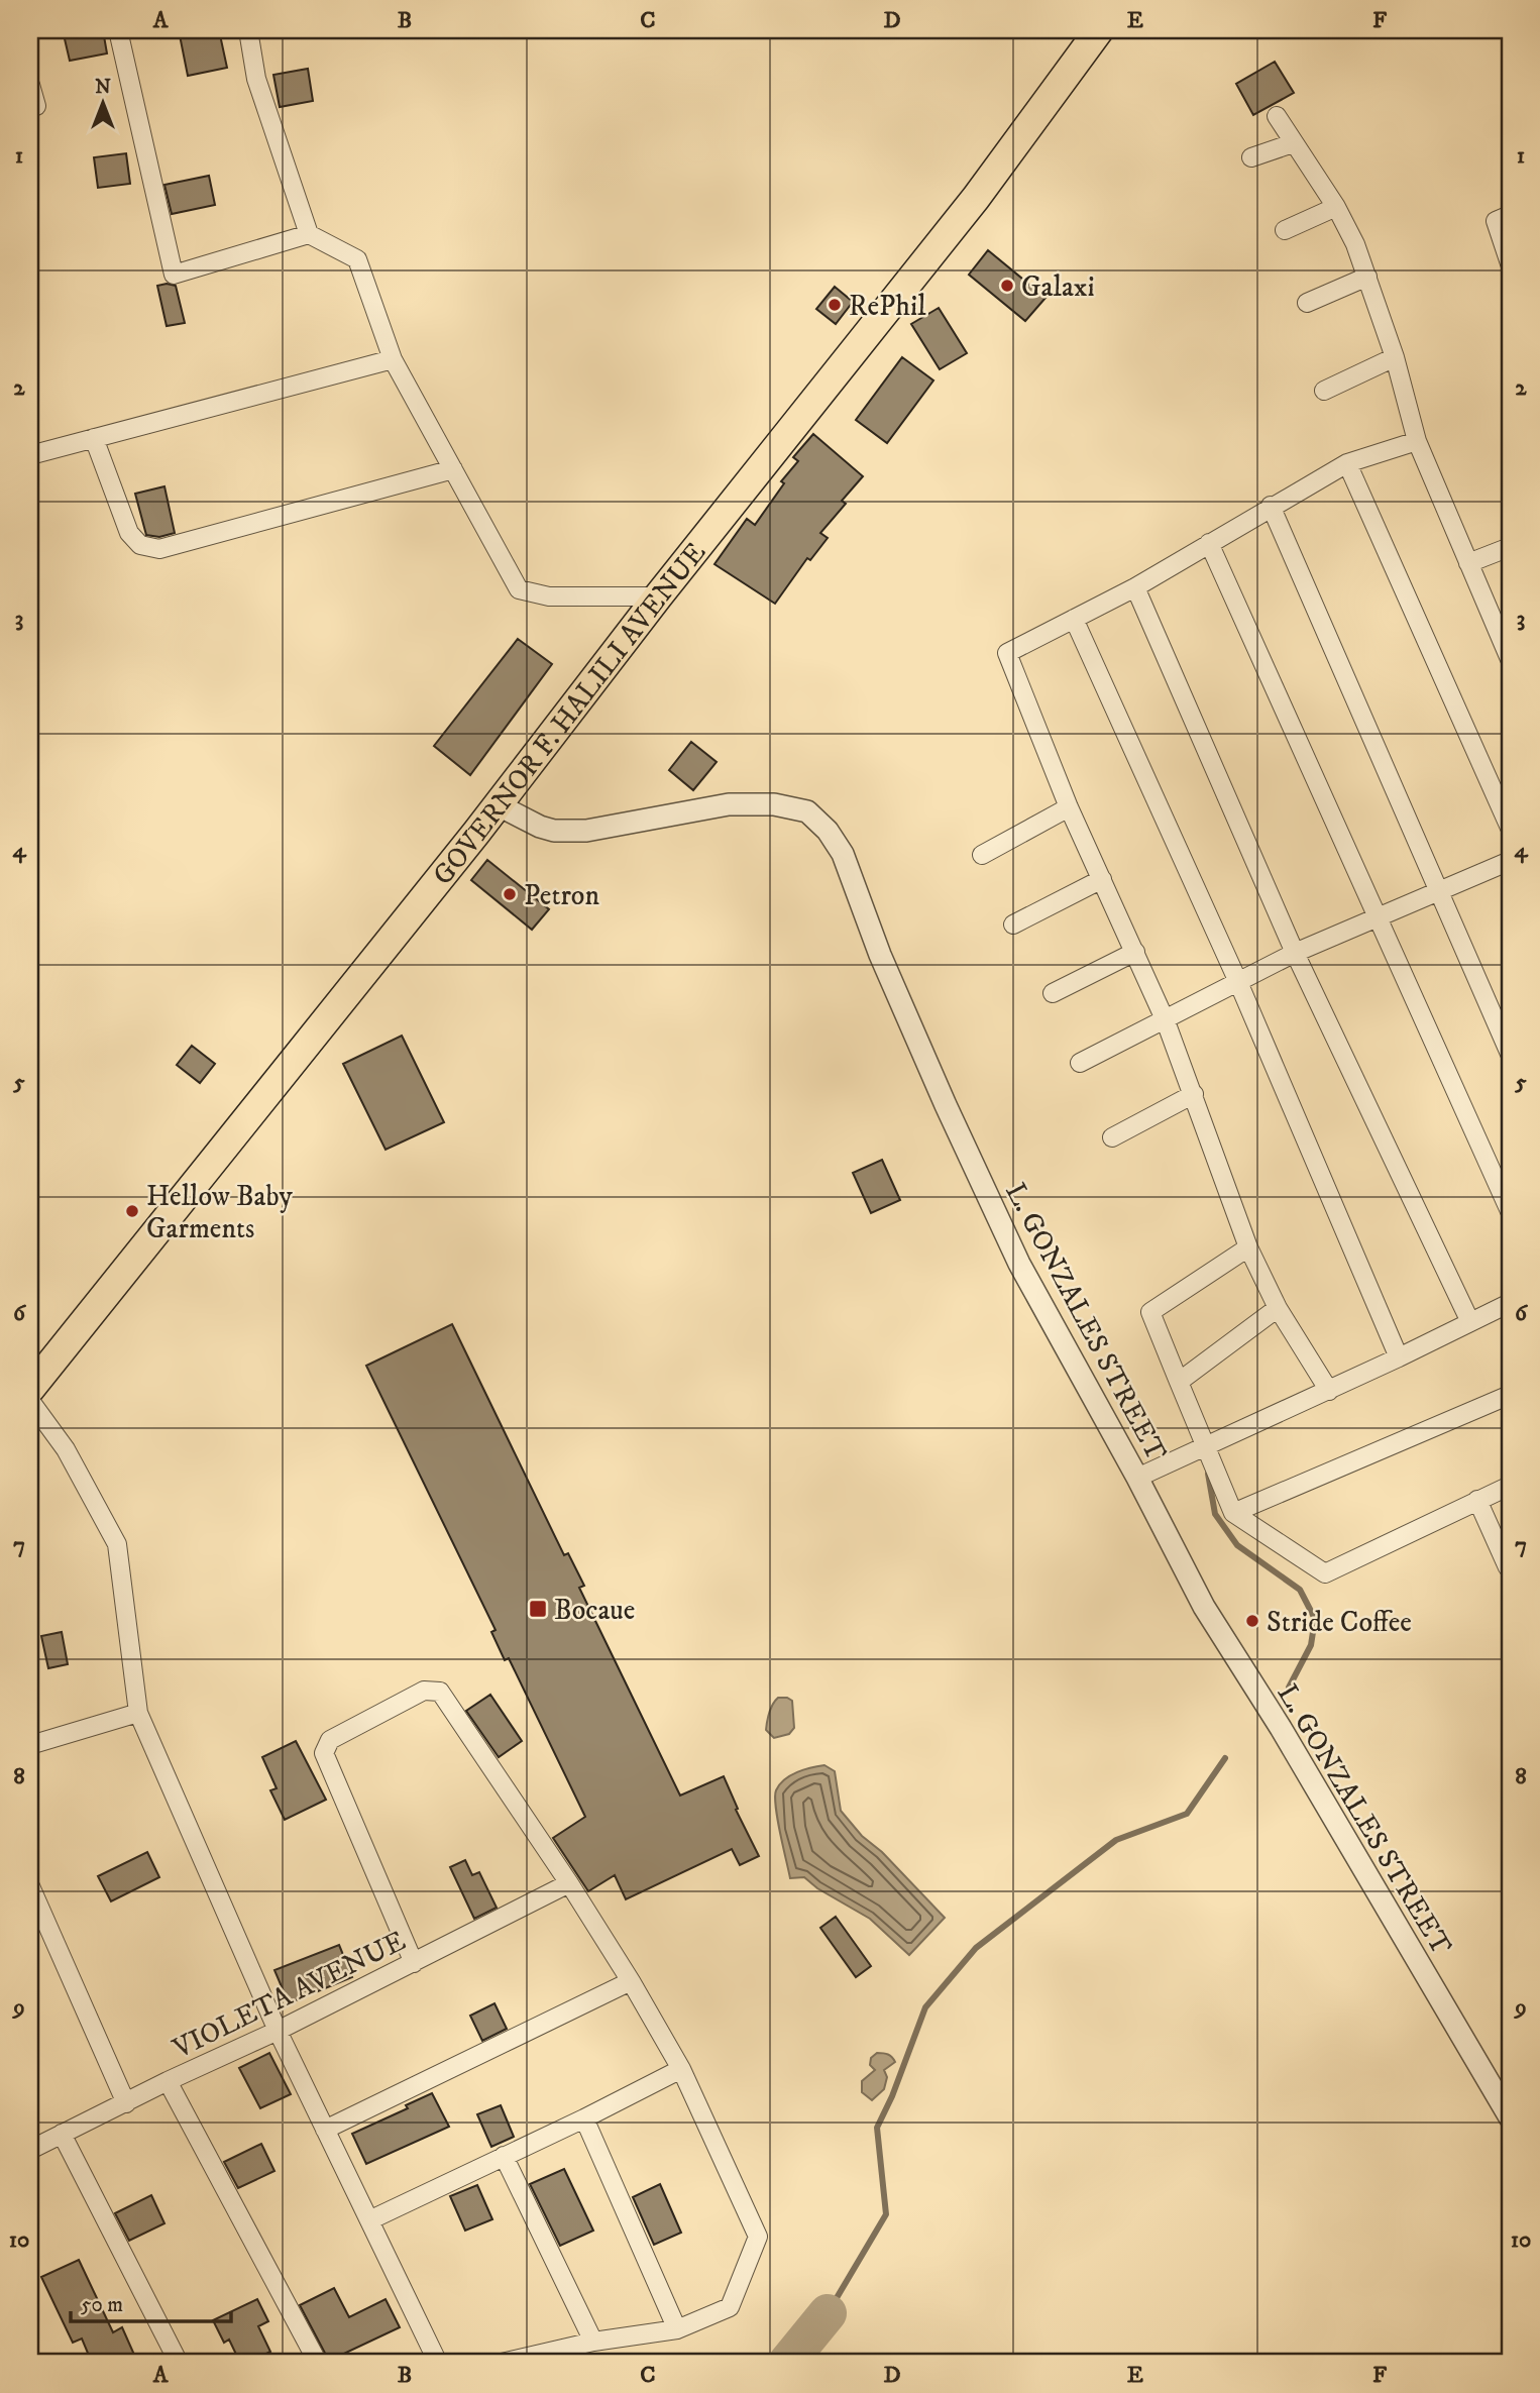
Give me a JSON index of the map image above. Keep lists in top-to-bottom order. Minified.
{"streets":{"main road":["GOVERNOR F. HALILI AVENUE"],"street":["L. GONZALES STREET","VIOLETA AVENUE"]},"crossings":[["GOVERNOR F. HALILI AVENUE","L. GONZALES STREET"]],"places":{"other":["Galaxi","RePhil","Petron","Hellow Baby Garments","Stride Coffee"],"transit":["Bocaue"]},"scale_bar":"50 m","north":"top","grid":{"columns":["A","B","C","D","E","F"],"rows":["1","2","3","4","5","6","7","8","9","10"]}}
